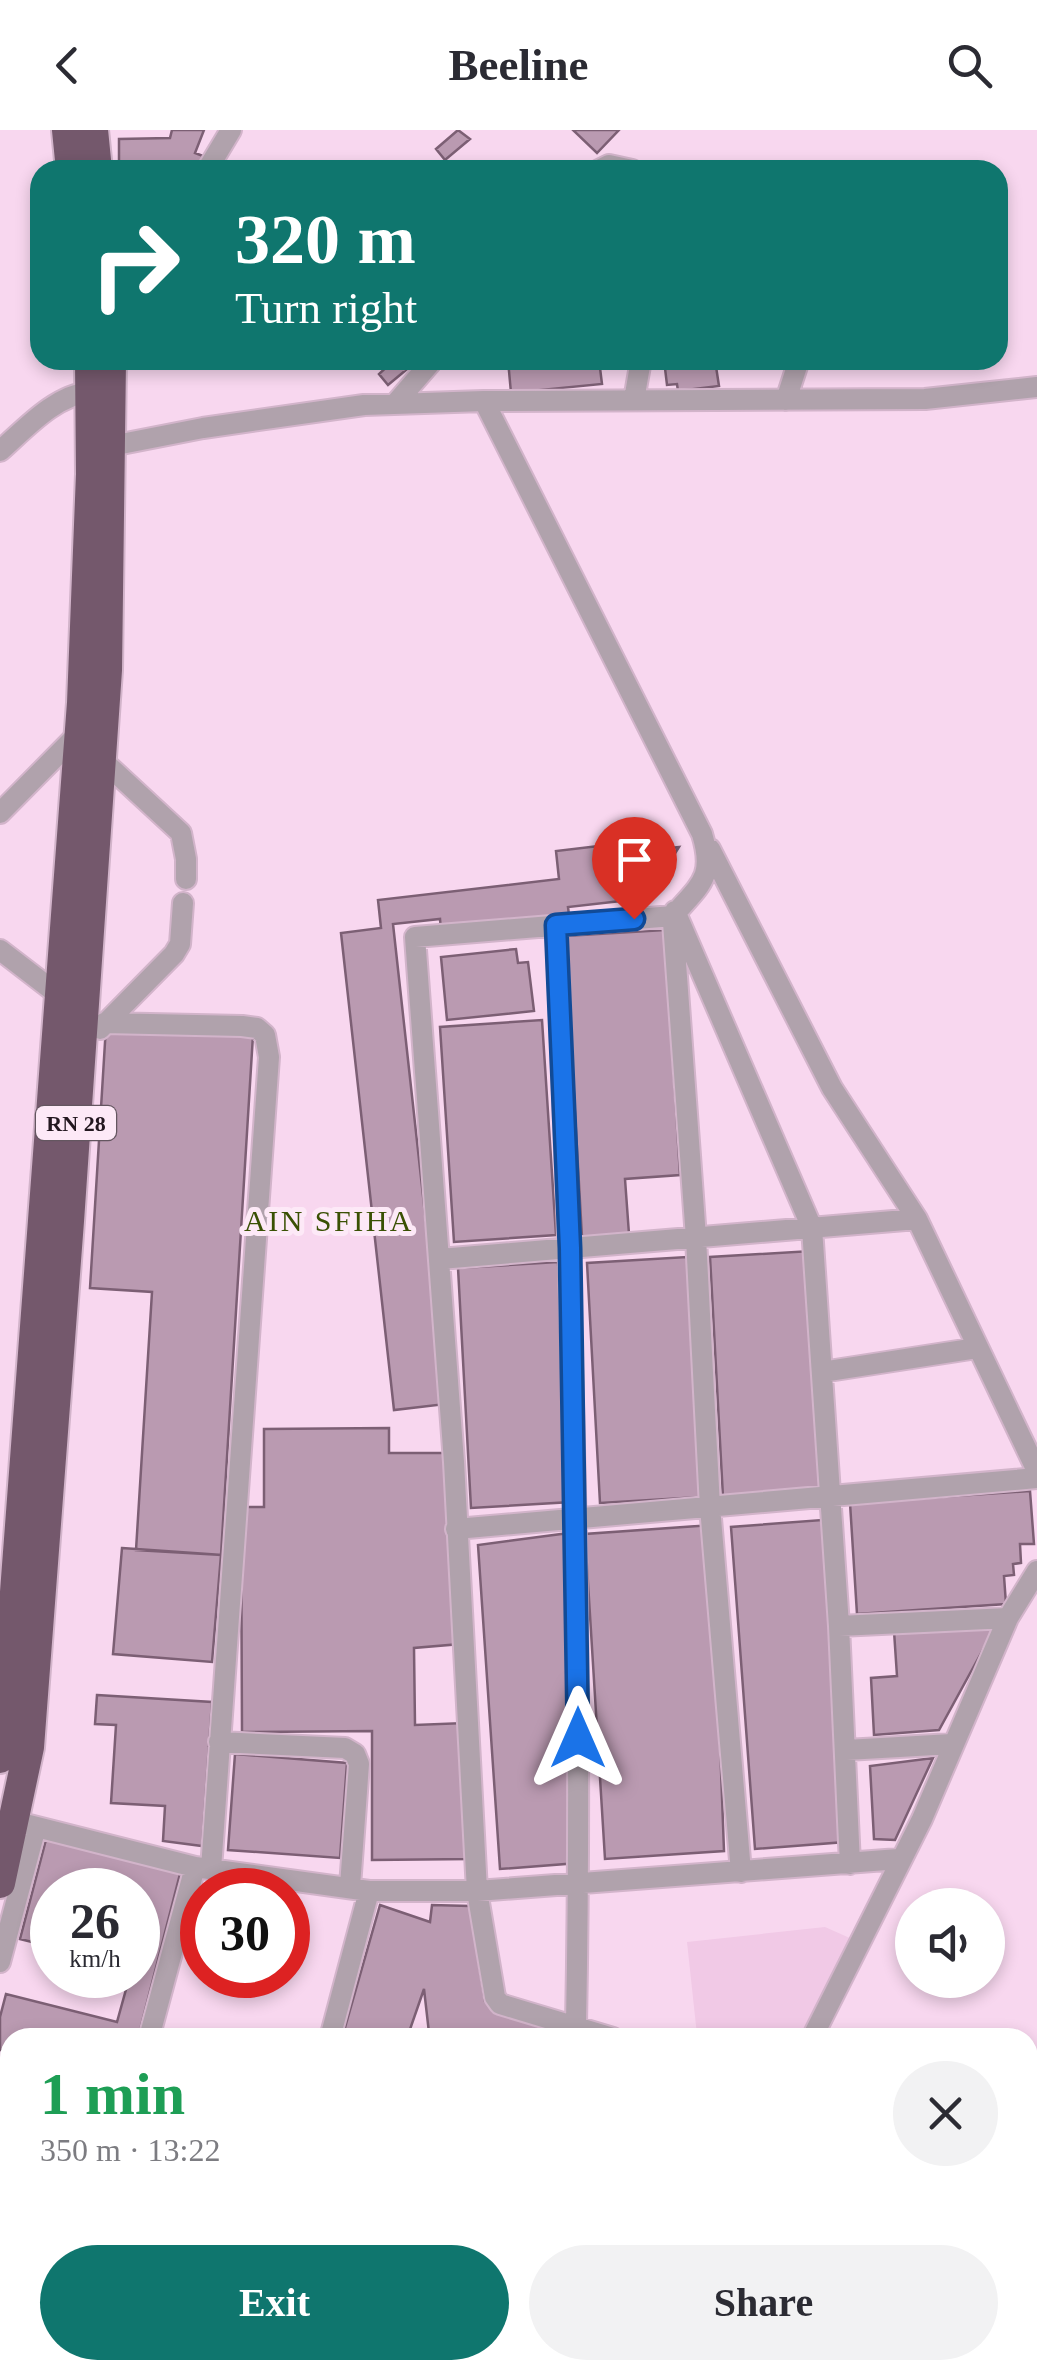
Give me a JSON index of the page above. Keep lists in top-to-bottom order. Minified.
{"streets":{"highway":["RN 28"]},"districts":["AIN SFIHA"],"page":{"header":"Beeline","turn":["320 m","Turn right"],"speed":"26 km/h","limit":"30","heading":["1 min","350 m · 13:22"],"buttons":["Exit","Share"]}}
